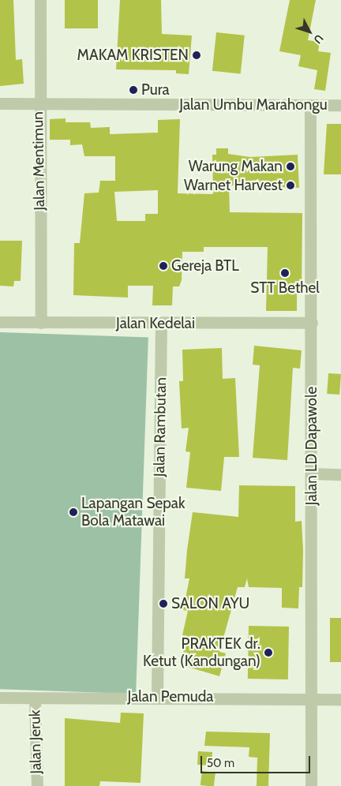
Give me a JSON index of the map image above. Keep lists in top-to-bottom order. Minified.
{"streets":{"street":["Jalan Umbu Marahongu","Jalan Mentimun","Jalan Kedelai","Jalan Rambutan","Jalan LD Dapawole","Jalan Pemuda","Jalan Jeruk"]},"crossings":[["Jalan Umbu Marahongu","Jalan Mentimun"],["Jalan Umbu Marahongu","Jalan LD Dapawole"],["Jalan Mentimun","Jalan Kedelai"],["Jalan Kedelai","Jalan Rambutan"],["Jalan Kedelai","Jalan LD Dapawole"],["Jalan Rambutan","Jalan Pemuda"],["Jalan LD Dapawole","Jalan Pemuda"],["Jalan Pemuda","Jalan Jeruk"]],"places":["MAKAM KRISTEN","Pura","Warung Makan","Warnet Harvest","Gereja BTL","STT Bethel","Lapangan Sepak Bola Matawai","SALON AYU","PRAKTEK dr. Ketut (Kandungan)"],"scale_bar":"50 m","north":"bottom right"}
